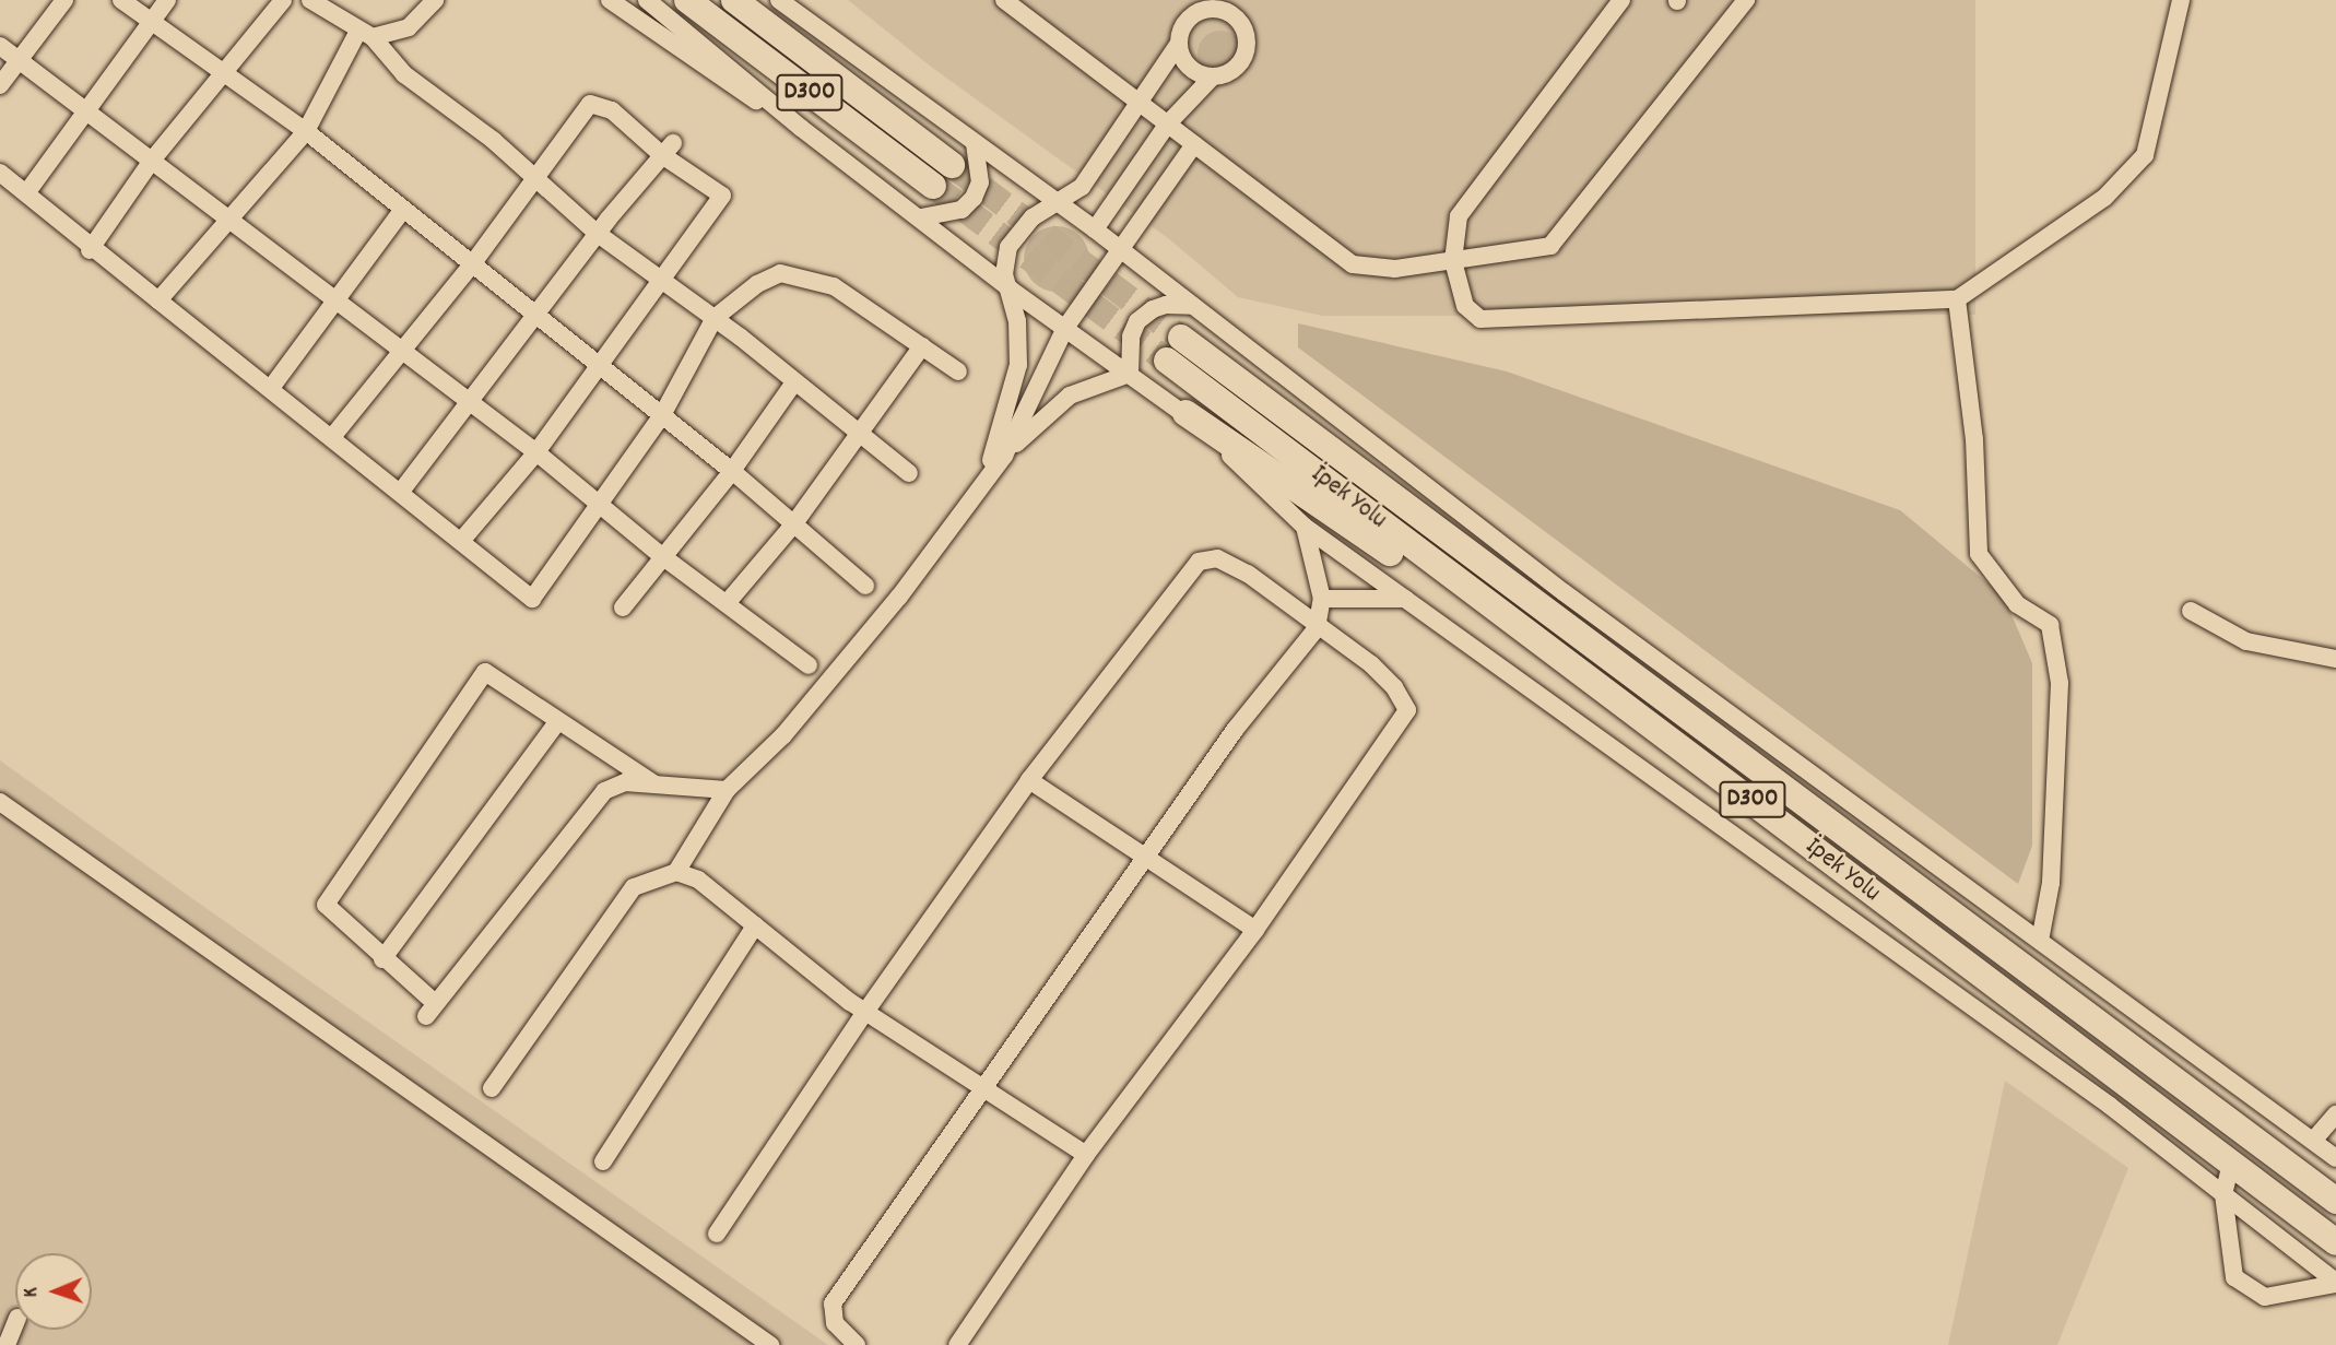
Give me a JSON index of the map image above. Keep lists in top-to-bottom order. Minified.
{"streets":{"highway":["D300","İpek Yolu"]},"north":"left"}
